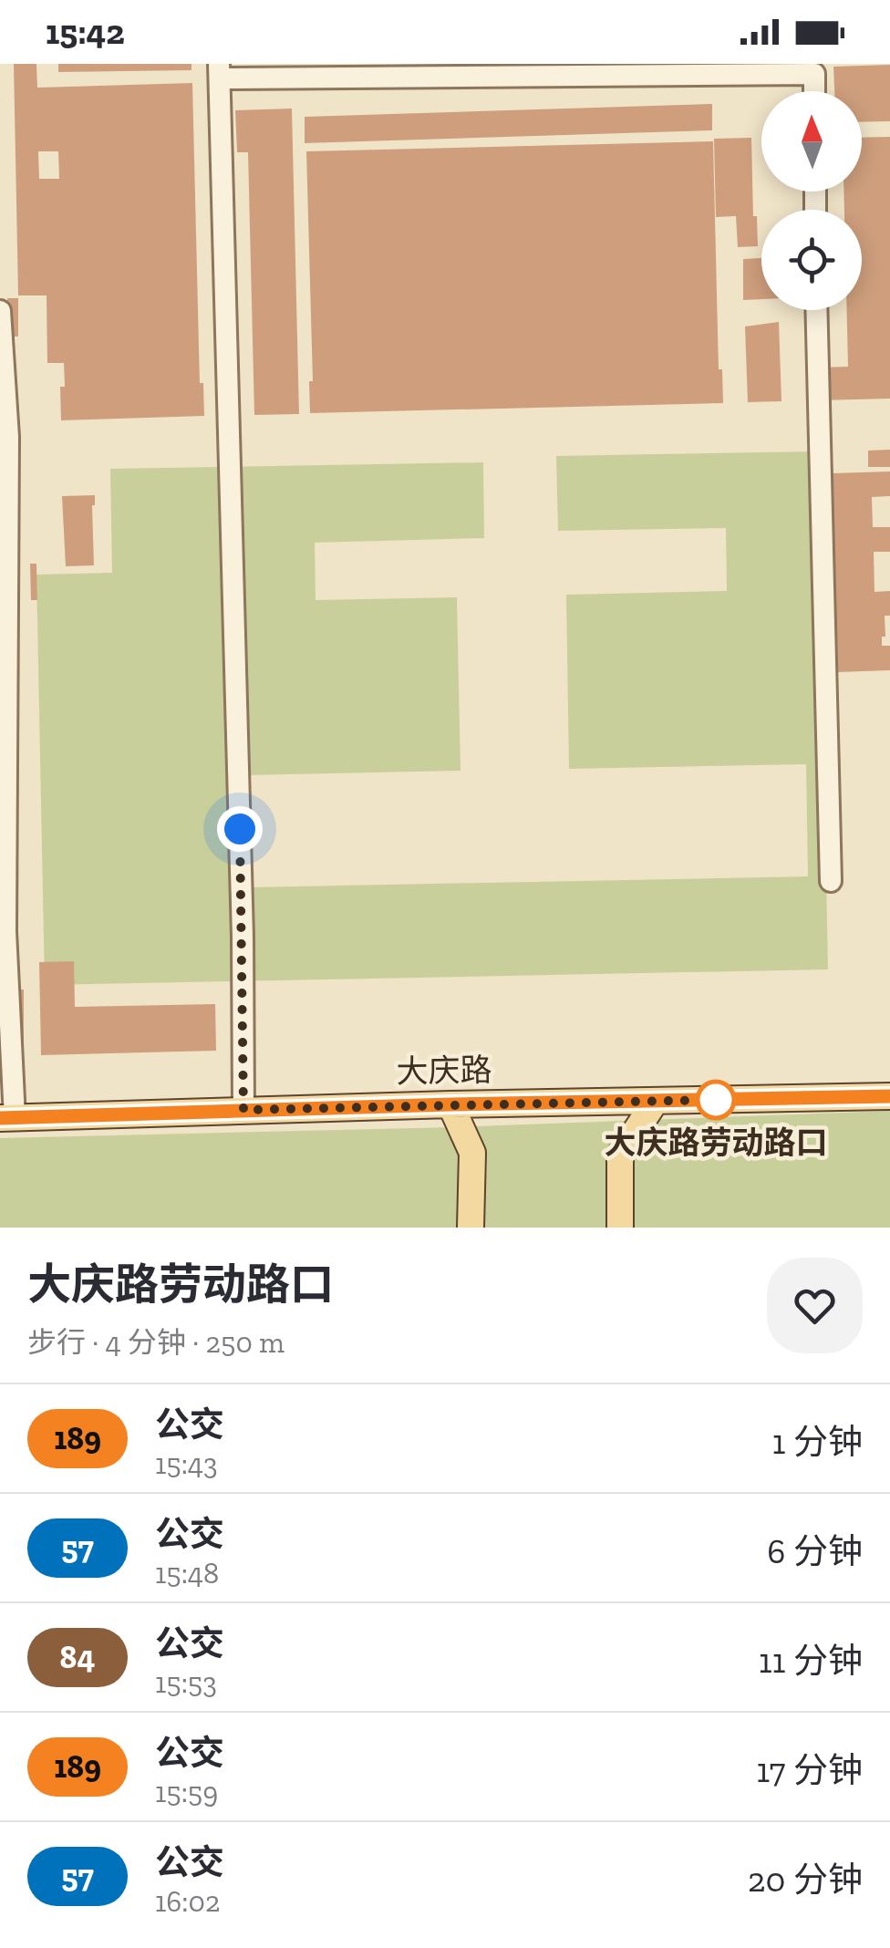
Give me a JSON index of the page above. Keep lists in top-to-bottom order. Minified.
{"streets":{"main road":["大庆路"]},"places":["大庆路劳动路口"],"lines":["bus line 189"],"north":"top","page":{"status":"15:42","heading":["大庆路劳动路口","步行 · 4 分钟 · 250 m"],"list":[{"mark":"189","name":"公交","note":"15:43","value":"1 分钟"},{"mark":"57","name":"公交","note":"15:48","value":"6 分钟"},{"mark":"84","name":"公交","note":"15:53","value":"11 分钟"},{"mark":"189","name":"公交","note":"15:59","value":"17 分钟"},{"mark":"57","name":"公交","note":"16:02","value":"20 分钟"}]}}
